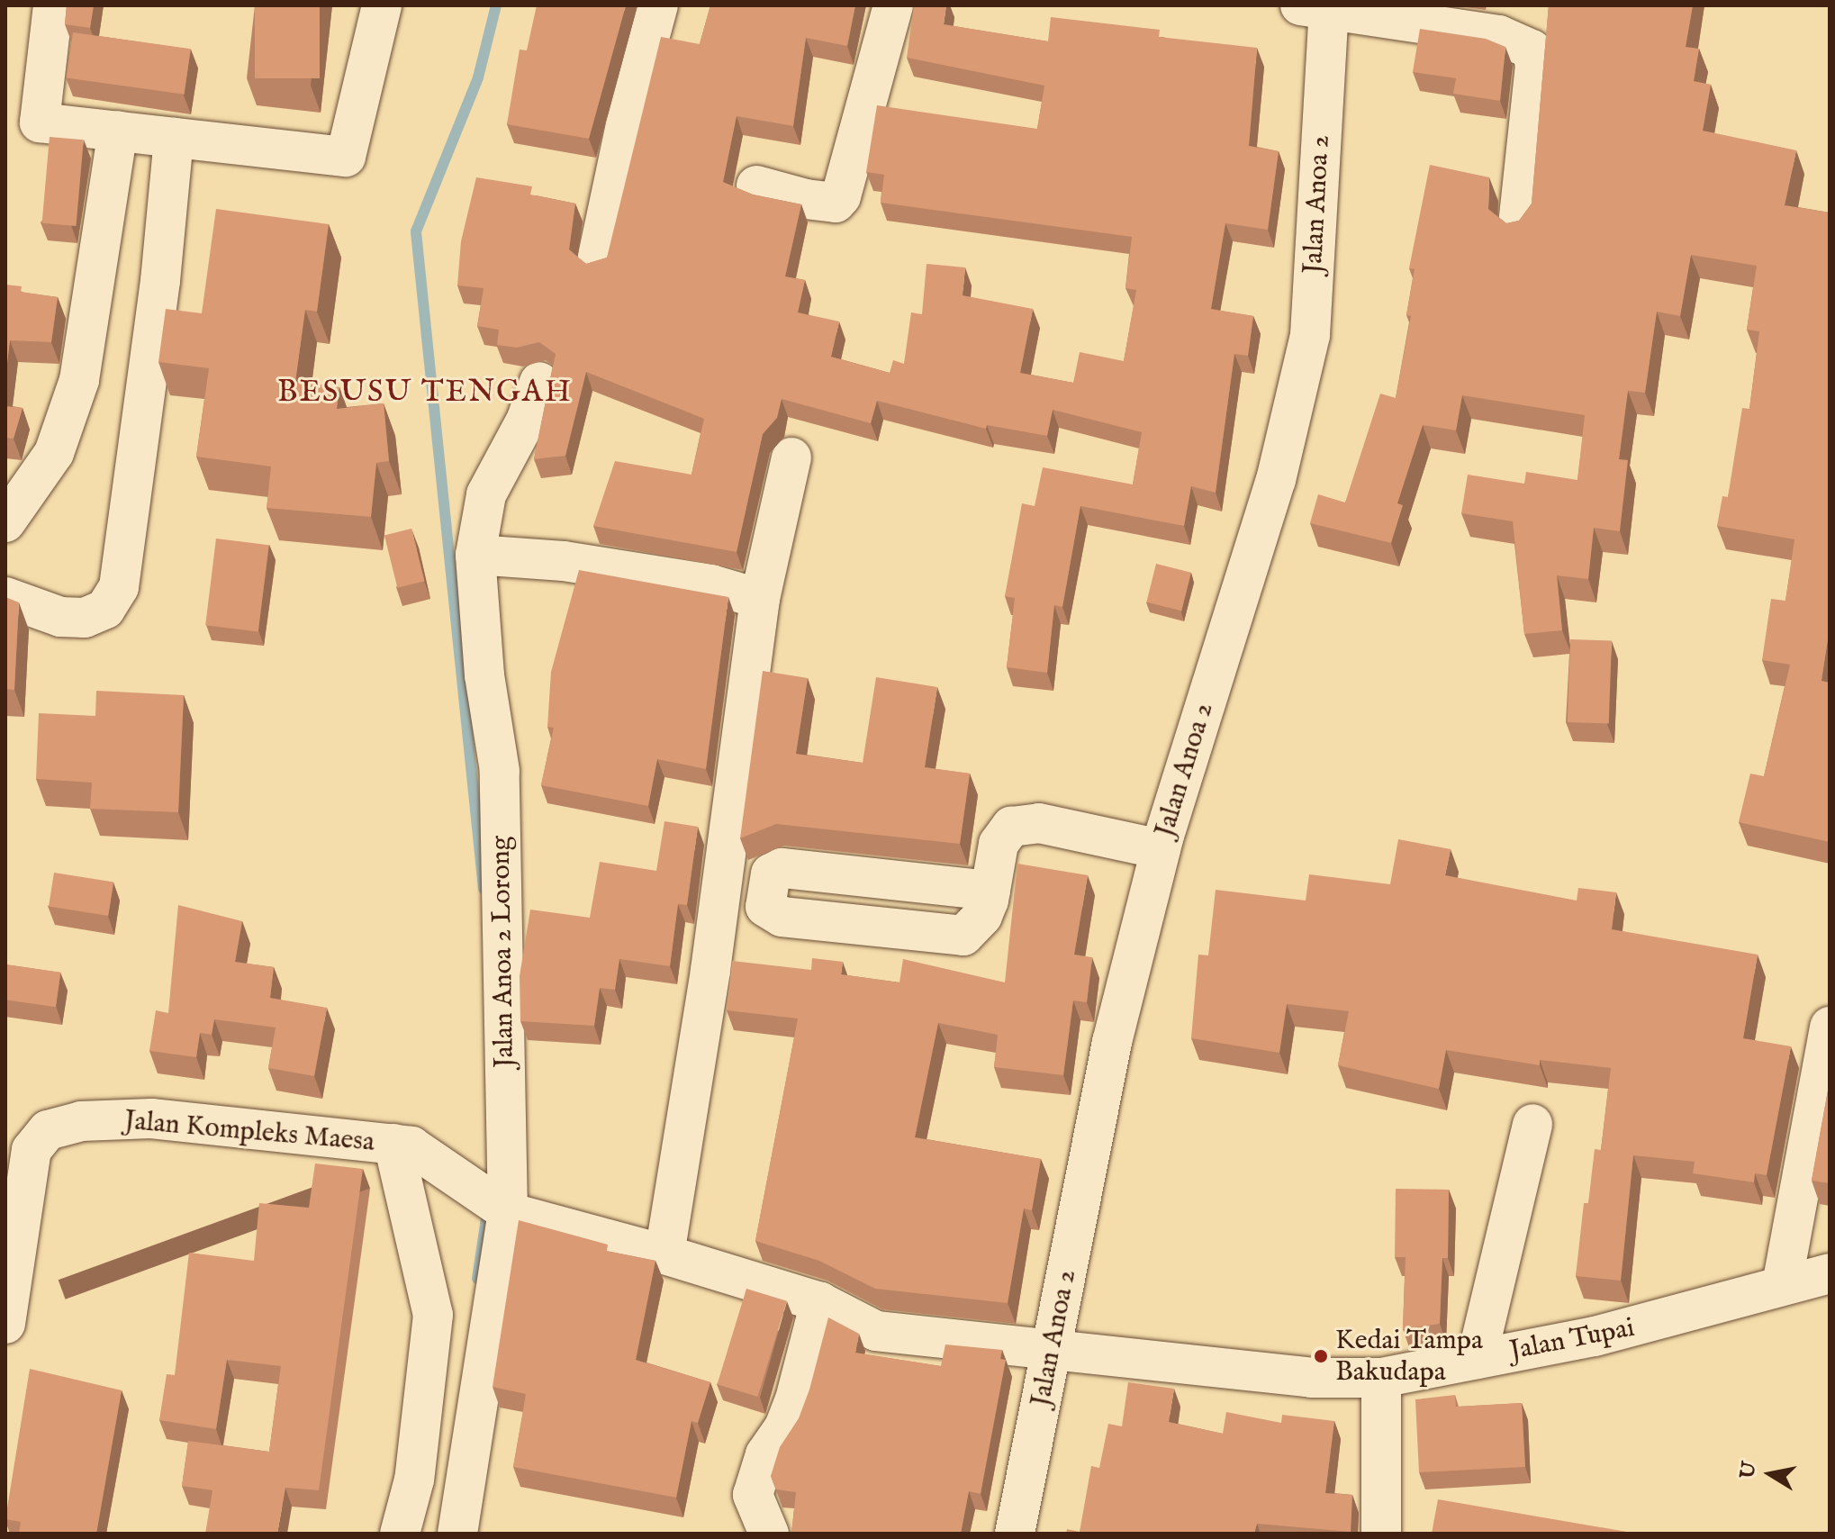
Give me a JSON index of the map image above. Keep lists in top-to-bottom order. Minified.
{"streets":{"street":["Jalan Anoa 2","Jalan Anoa 2 Lorong","Jalan Kompleks Maesa","Jalan Tupai"]},"crossings":[["Jalan Anoa 2","Jalan Tupai"],["Jalan Anoa 2 Lorong","Jalan Tupai"],["Jalan Kompleks Maesa","Jalan Tupai"]],"districts":["BESUSU TENGAH"],"places":["Kedai Tampa Bakudapa"],"north":"left"}
